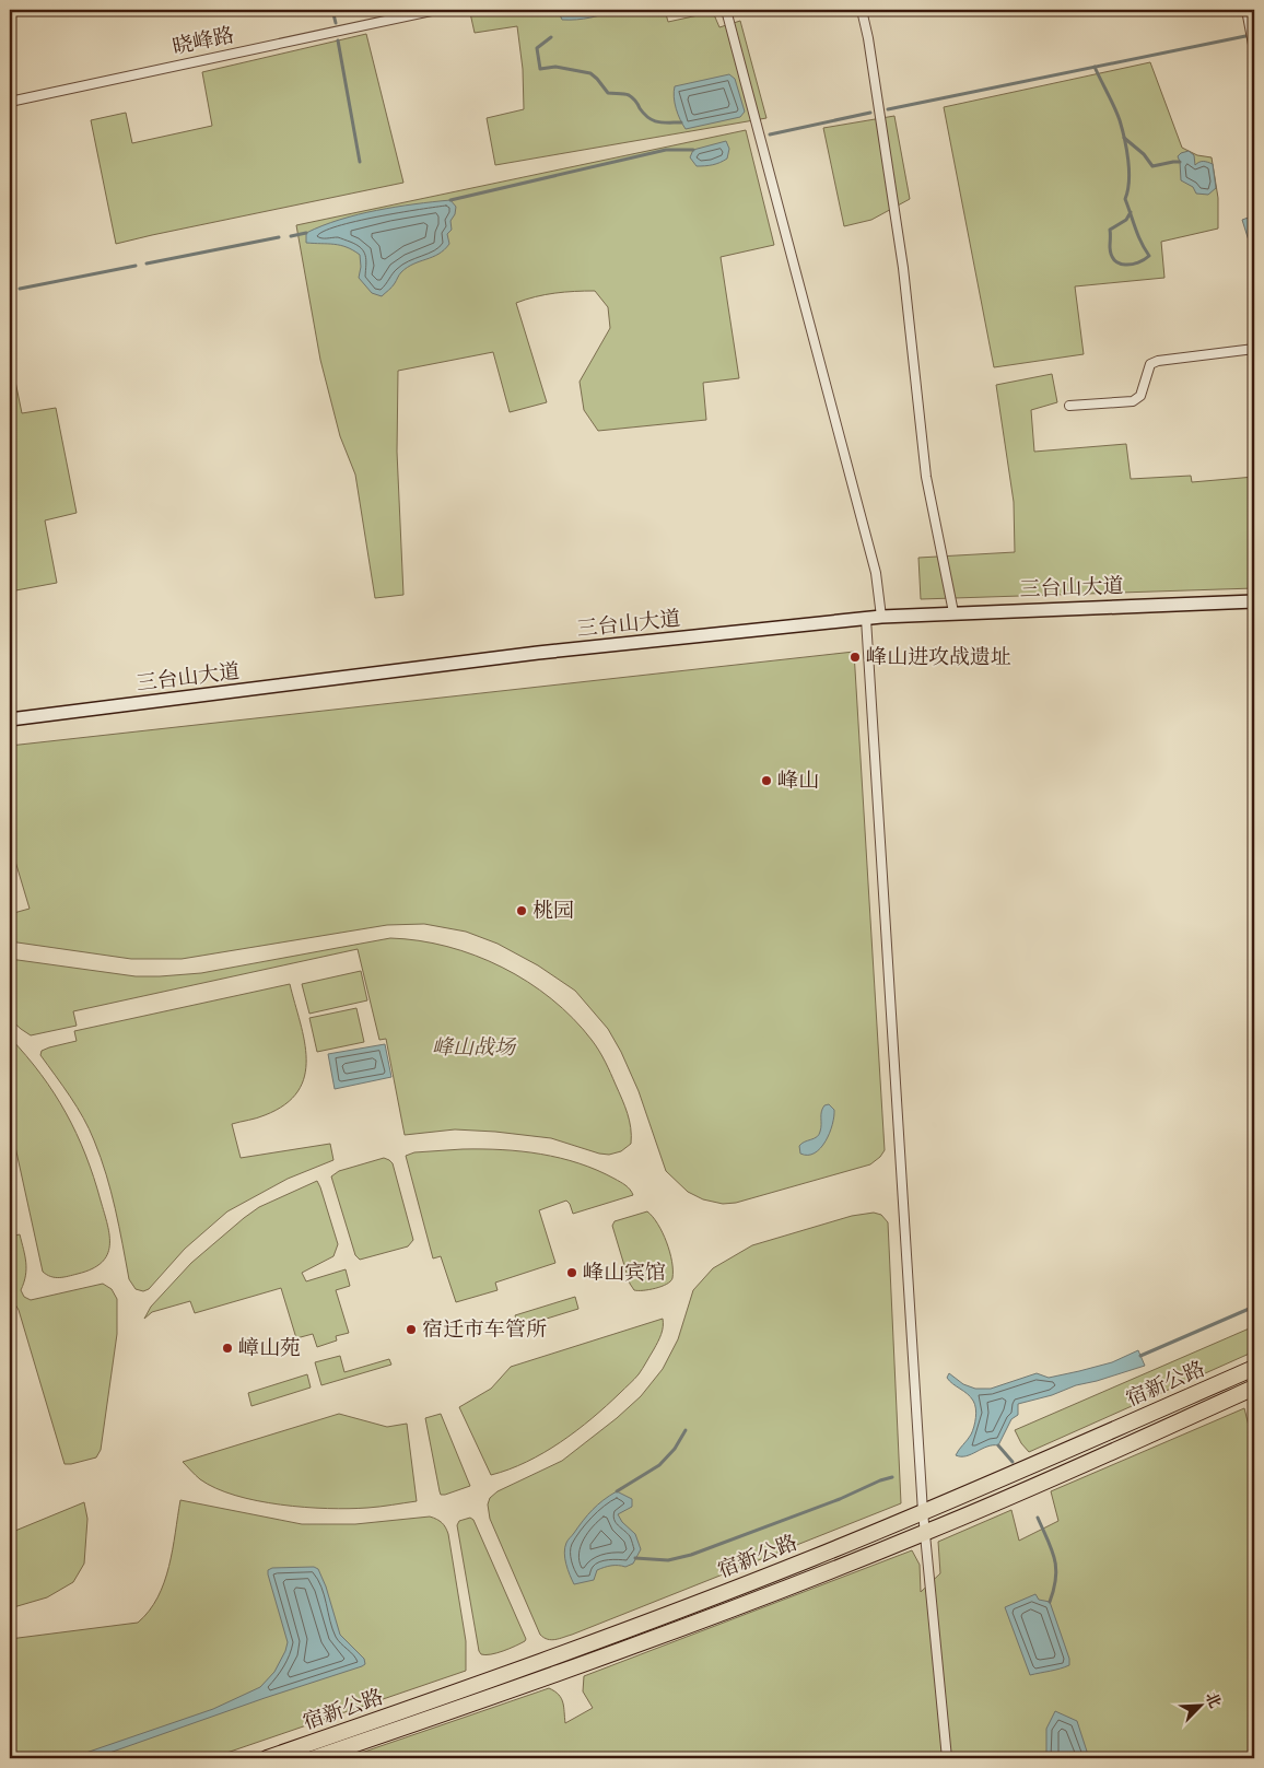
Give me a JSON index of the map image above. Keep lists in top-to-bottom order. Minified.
{"streets":{"highway":["宿新公路"],"main road":["三台山大道"],"street":["晓峰路"]},"parks":["峰山战场"],"places":["峰山进攻战遗址","峰山","桃园","峰山宾馆","宿迁市车管所","嶂山苑"],"north":"top right"}
